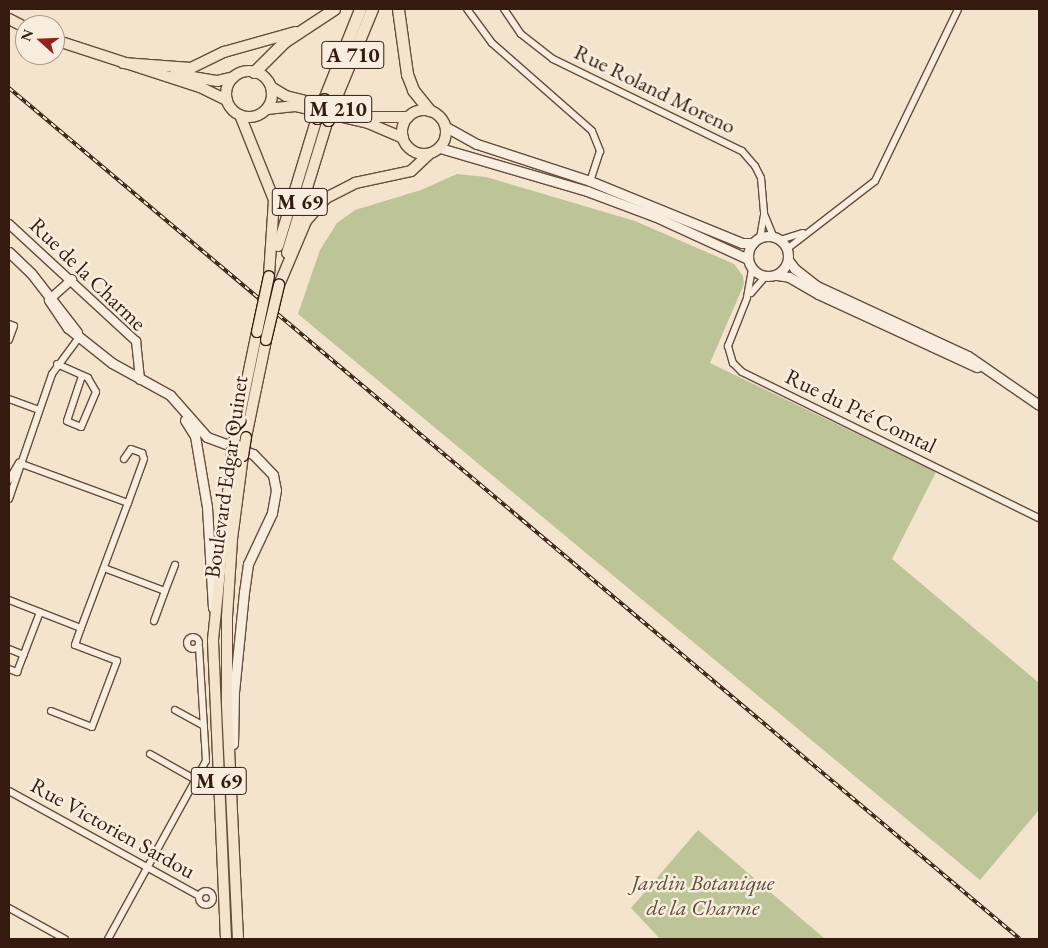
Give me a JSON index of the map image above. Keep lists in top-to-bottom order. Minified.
{"streets":{"highway":["A 710"],"main road":["M 210","M 69","Boulevard Edgar Quinet"],"street":["Rue Roland Moreno","Rue de la Charme","Rue du Pré Comtal","Rue Victorien Sardou"]},"crossings":[["A 710","M 69"],["A 710","Boulevard Edgar Quinet"],["M 69","Boulevard Edgar Quinet"]],"parks":["Jardin Botanique de la Charme"],"north":"left"}
